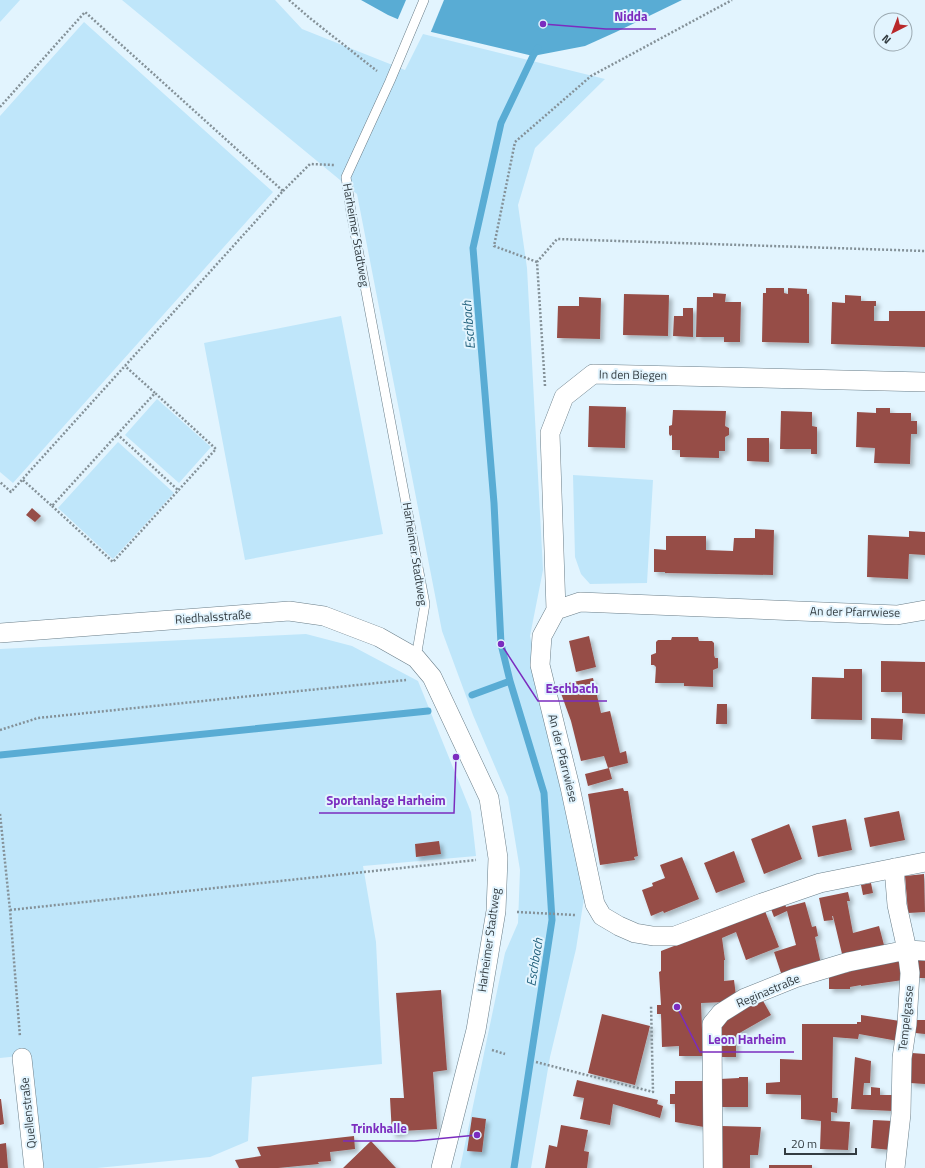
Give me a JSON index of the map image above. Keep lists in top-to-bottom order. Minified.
{"streets":{"street":["Harheimer Stadtweg","In den Biegen","An der Pfarrwiese","Riedhalsstraße","Reginastraße","Tempelgasse","Quellenstraße"]},"crossings":[["Harheimer Stadtweg","Riedhalsstraße"],["In den Biegen","An der Pfarrwiese"],["An der Pfarrwiese","Tempelgasse"],["Reginastraße","Tempelgasse"]],"water":["Eschbach"],"places":["Nidda","Eschbach","Sportanlage Harheim","Leon Harheim","Trinkhalle"],"scale_bar":"20 m","north":"bottom left"}
